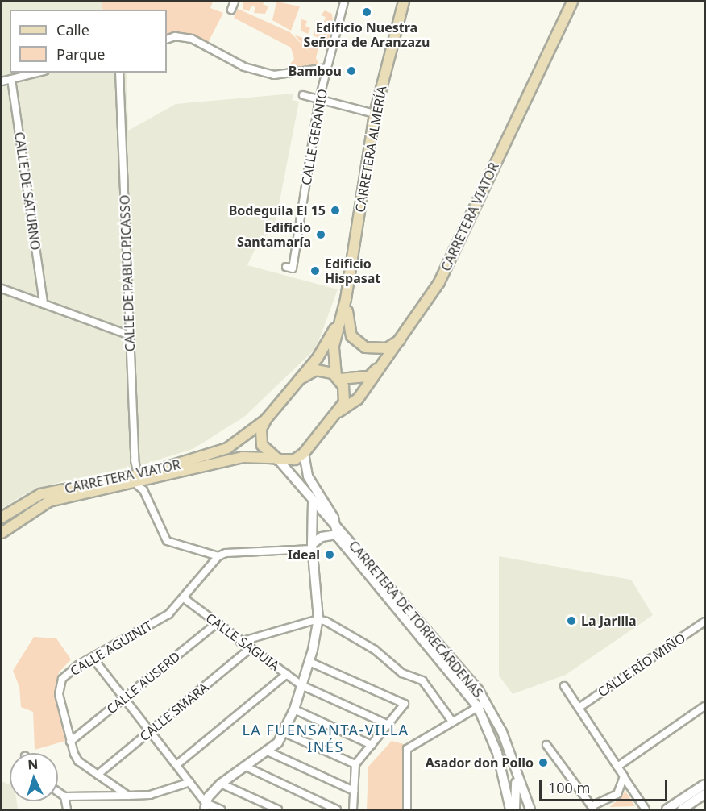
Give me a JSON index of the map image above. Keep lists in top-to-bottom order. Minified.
{"streets":{"main road":["CARRETERA ALMERÍA","CARRETERA VIATOR"],"street":["CALLE GERANIO","CALLE DE SATURNO","CALLE DE PABLO PICASSO","CARRETERA DE TORRECÁRDENAS","CALLE SAGUIA","CALLE AGUINIT","CALLE RÍO MIÑO","CALLE AUSERD","CALLE SMARA"]},"crossings":[["CARRETERA ALMERÍA","CARRETERA VIATOR"],["CARRETERA VIATOR","CALLE DE PABLO PICASSO"],["CARRETERA VIATOR","CARRETERA DE TORRECÁRDENAS"],["CALLE SAGUIA","CALLE AGUINIT"],["CALLE SAGUIA","CALLE AUSERD"],["CALLE SAGUIA","CALLE SMARA"],["CALLE AGUINIT","CALLE AUSERD"],["CALLE AGUINIT","CALLE SMARA"]],"districts":["LA FUENSANTA-VILLA INÉS"],"places":["Edificio Nuestra Señora de Aranzazu","Bambou","Bodeguila El 15","Edificio Santamaría","Edificio Hispasat","Ideal","La Jarilla","Asador don Pollo"],"legend":["Calle","Parque"],"scale_bar":"100 m","north":"top"}
